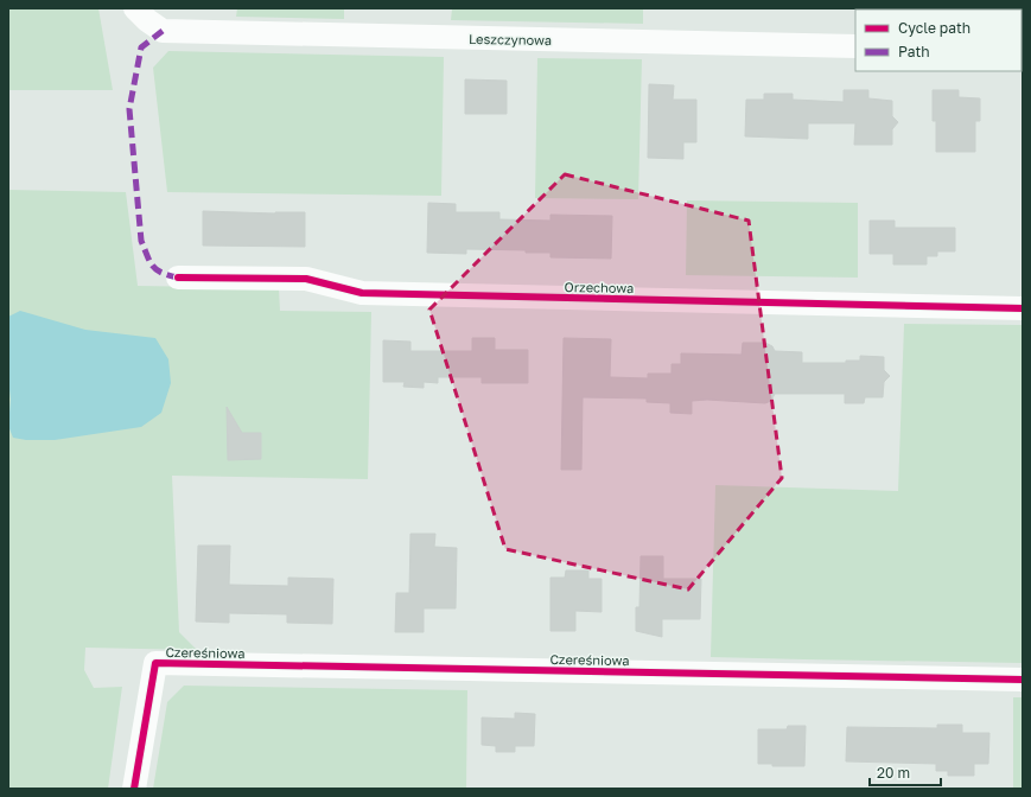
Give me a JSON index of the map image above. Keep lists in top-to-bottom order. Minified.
{"streets":{"street":["Leszczynowa","Orzechowa","Czereśniowa"]},"legend":["Cycle path","Path"],"scale_bar":"20 m"}
